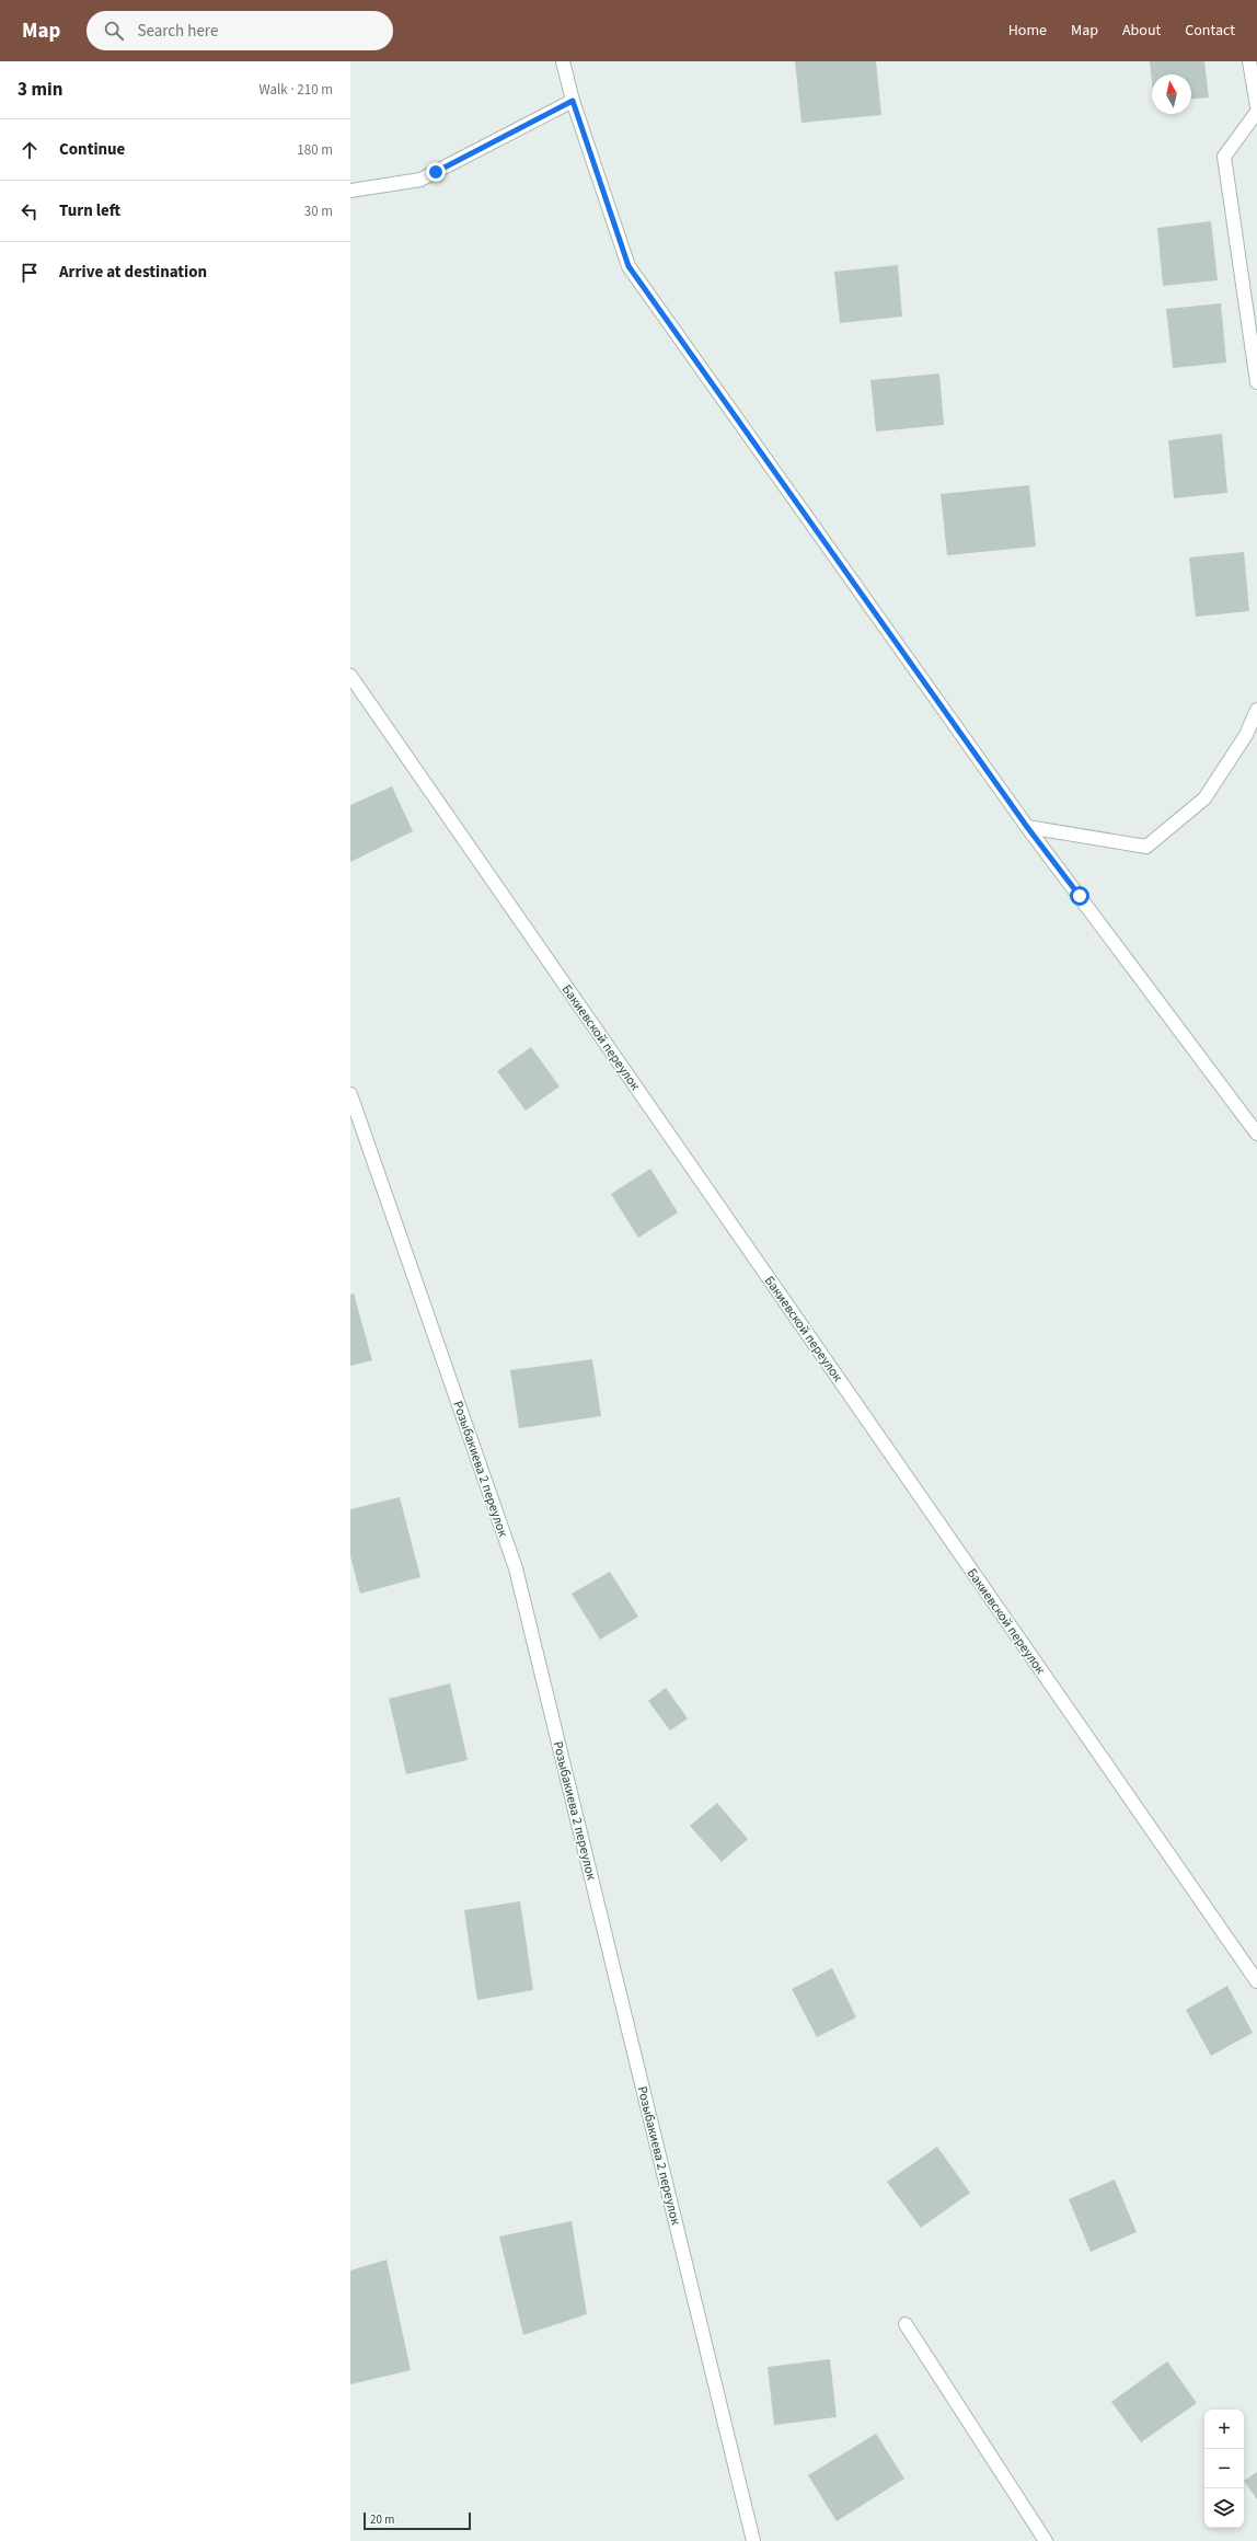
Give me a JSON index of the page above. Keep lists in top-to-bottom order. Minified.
{"streets":{"street":["Бакиевской переулок","Розыбакиева 2 переулок"]},"scale_bar":"20 m","north":"top","page":{"header":"Map","search":"Search here","nav":["Home","Map","About","Contact"],"heading":["3 min","Walk · 210 m"],"list":[["Continue","180 m"],["Turn left","30 m"],"Arrive at destination"],"map_buttons":["+","−"],"scale":"20 m"}}
